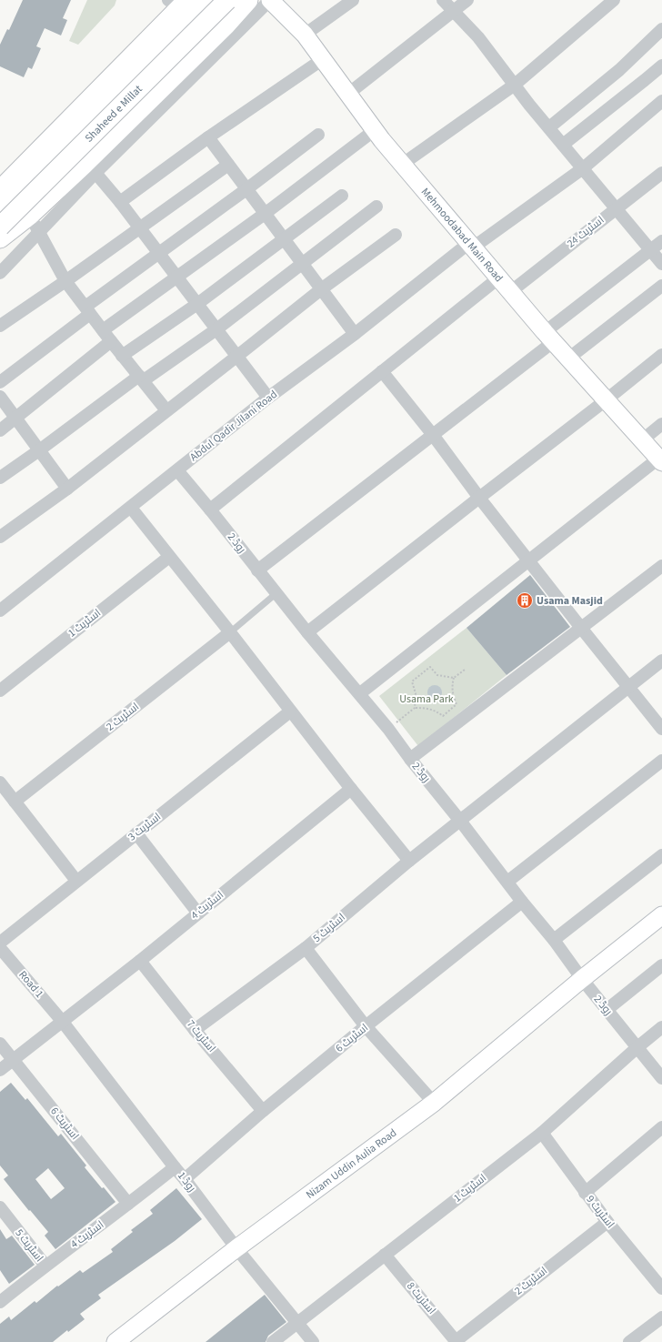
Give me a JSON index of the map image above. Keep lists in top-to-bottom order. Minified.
{"streets":{"main road":["Shaheed e Millat","Mehmoodabad Main Road","Nizam Uddin Aulia Road"],"street":["اسٹریٹ 24","Abdul Qadir Jilani Road","روڈ 2","اسٹریٹ 1","اسٹریٹ 2","اسٹریٹ 3","اسٹریٹ 4","اسٹریٹ 5","Road 1","اسٹریٹ 7","اسٹریٹ 6","روڈ 1","اسٹریٹ 9","اسٹریٹ 8"]},"crossings":[["اسٹریٹ 24","Mehmoodabad Main Road"],["Mehmoodabad Main Road","Abdul Qadir Jilani Road"],["Abdul Qadir Jilani Road","روڈ 2"],["روڈ 2","اسٹریٹ 1"],["روڈ 2","اسٹریٹ 5"],["روڈ 2","اسٹریٹ 6"],["روڈ 2","Nizam Uddin Aulia Road"],["اسٹریٹ 1","روڈ 1"],["اسٹریٹ 1","اسٹریٹ 9"],["اسٹریٹ 1","اسٹریٹ 8"],["اسٹریٹ 2","اسٹریٹ 9"],["اسٹریٹ 2","اسٹریٹ 8"],["اسٹریٹ 4","اسٹریٹ 5"],["اسٹریٹ 4","Road 1"],["اسٹریٹ 4","اسٹریٹ 7"],["اسٹریٹ 4","اسٹریٹ 6"],["اسٹریٹ 4","روڈ 1"],["اسٹریٹ 5","اسٹریٹ 7"],["Road 1","روڈ 1"],["اسٹریٹ 7","اسٹریٹ 6"],["اسٹریٹ 6","روڈ 1"],["Nizam Uddin Aulia Road","روڈ 1"]],"parks":["Usama Park"],"places":{"building":["Usama Masjid"]}}
